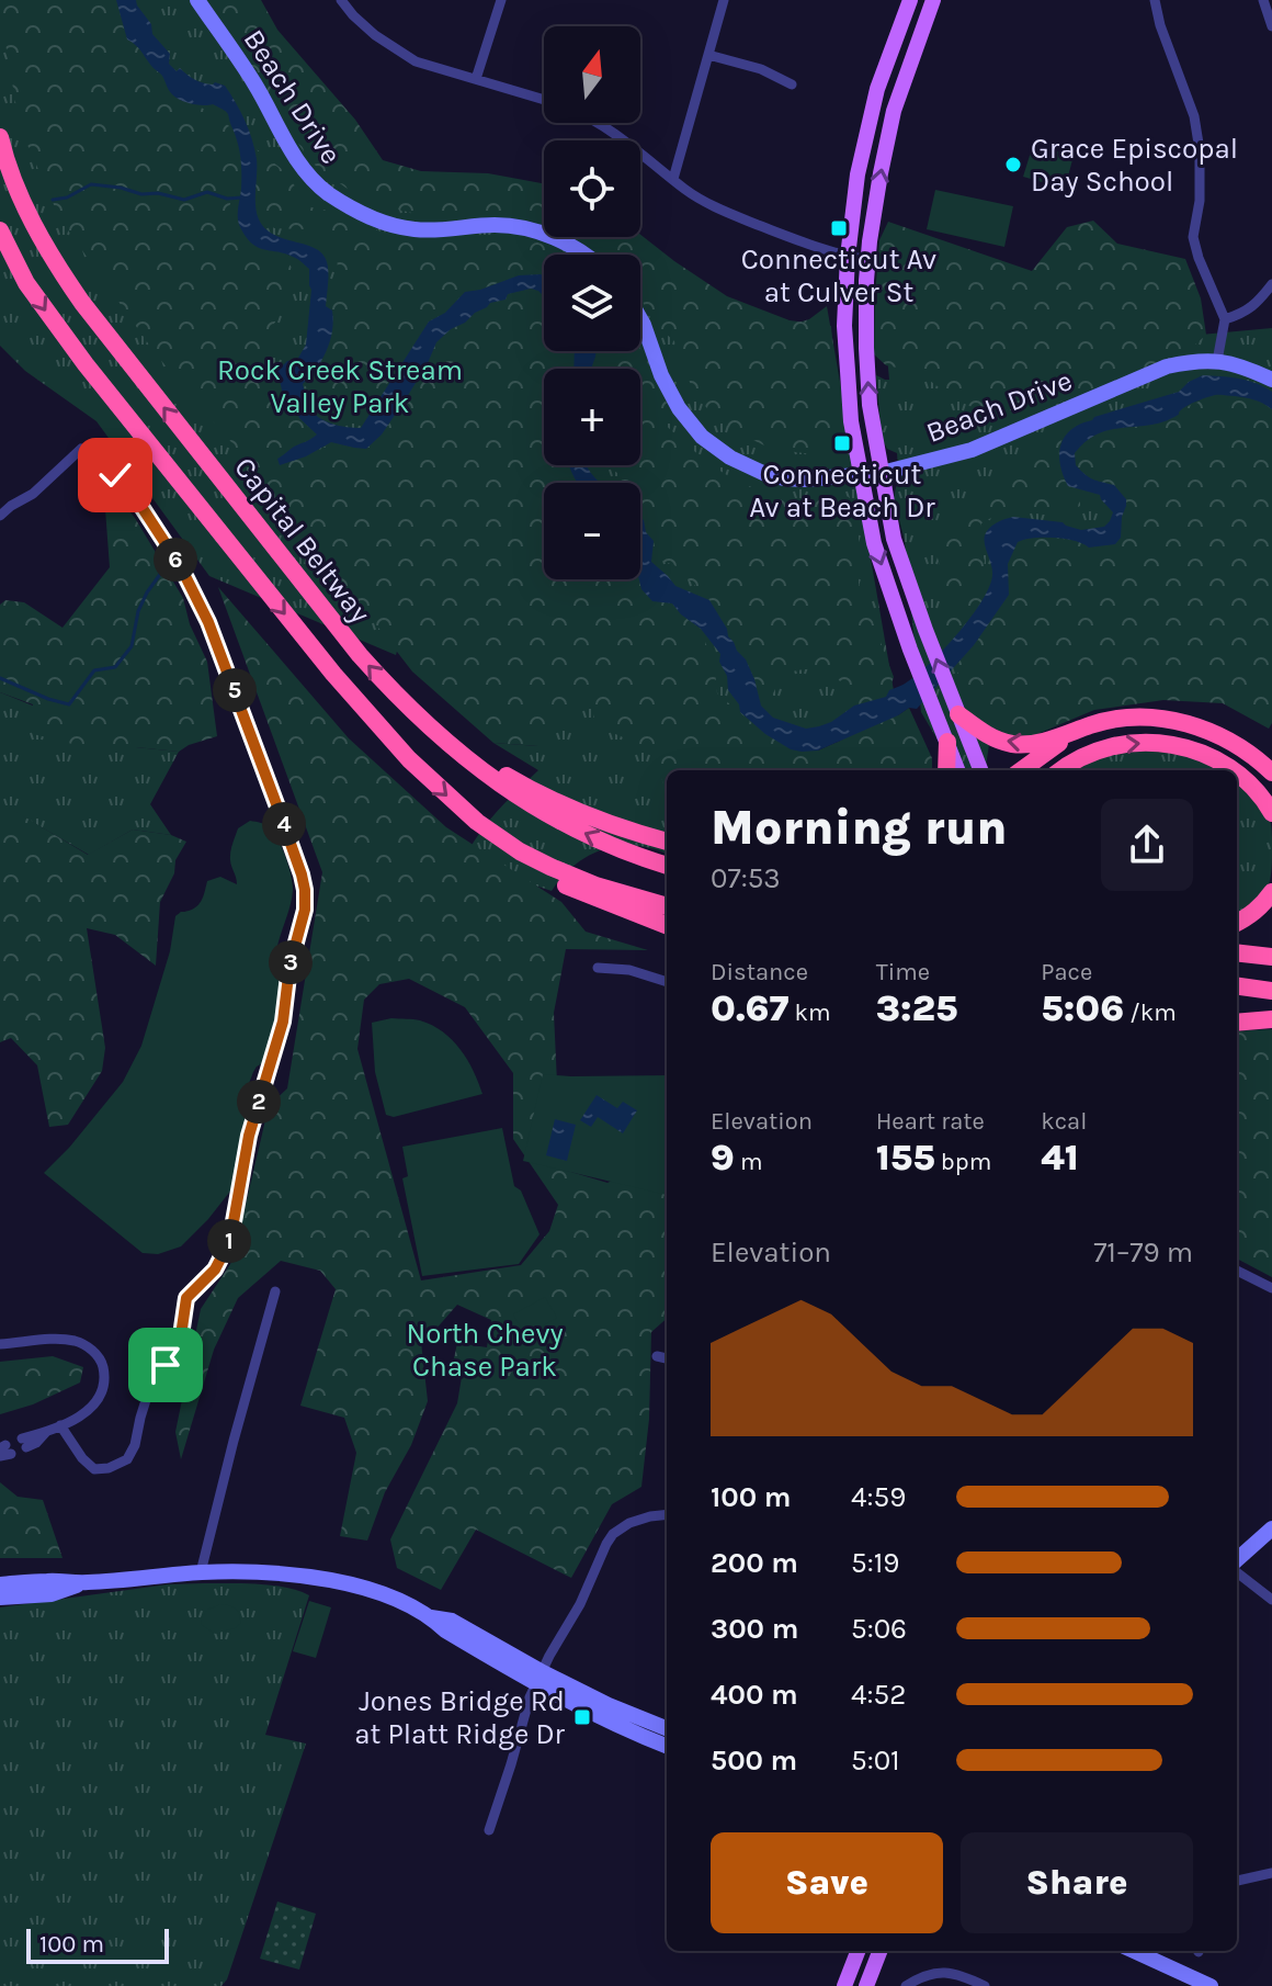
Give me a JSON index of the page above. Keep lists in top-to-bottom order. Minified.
{"streets":{"highway":["Capital Beltway"],"street":["Beach Drive"]},"parks":["Rock Creek Stream Valley Park","North Chevy Chase Park"],"places":{"other":["Grace Episcopal Day School"],"transit":["Connecticut Av at Culver St","Connecticut Av at Beach Dr","Jones Bridge Rd at Platt Ridge Dr"]},"scale_bar":"100 m","north":"top","page":{"map_buttons":["+","−"],"pins":["6","5","4","3","2","1"],"heading":["Morning run","07:53"],"stats":[["Distance","0.67 km"],["Time","3:25"],["Pace","5:06 /km"],["Elevation","9 m"],["Heart rate","155 bpm"],["kcal","41"]],"chart":["Elevation","71–79 m"],"list":[{"name":"100 m","note":"4:59"},{"name":"200 m","note":"5:19"},{"name":"300 m","note":"5:06"},{"name":"400 m","note":"4:52"},{"name":"500 m","note":"5:01"}],"buttons":["Save","Share"],"scale":"100 m"}}
